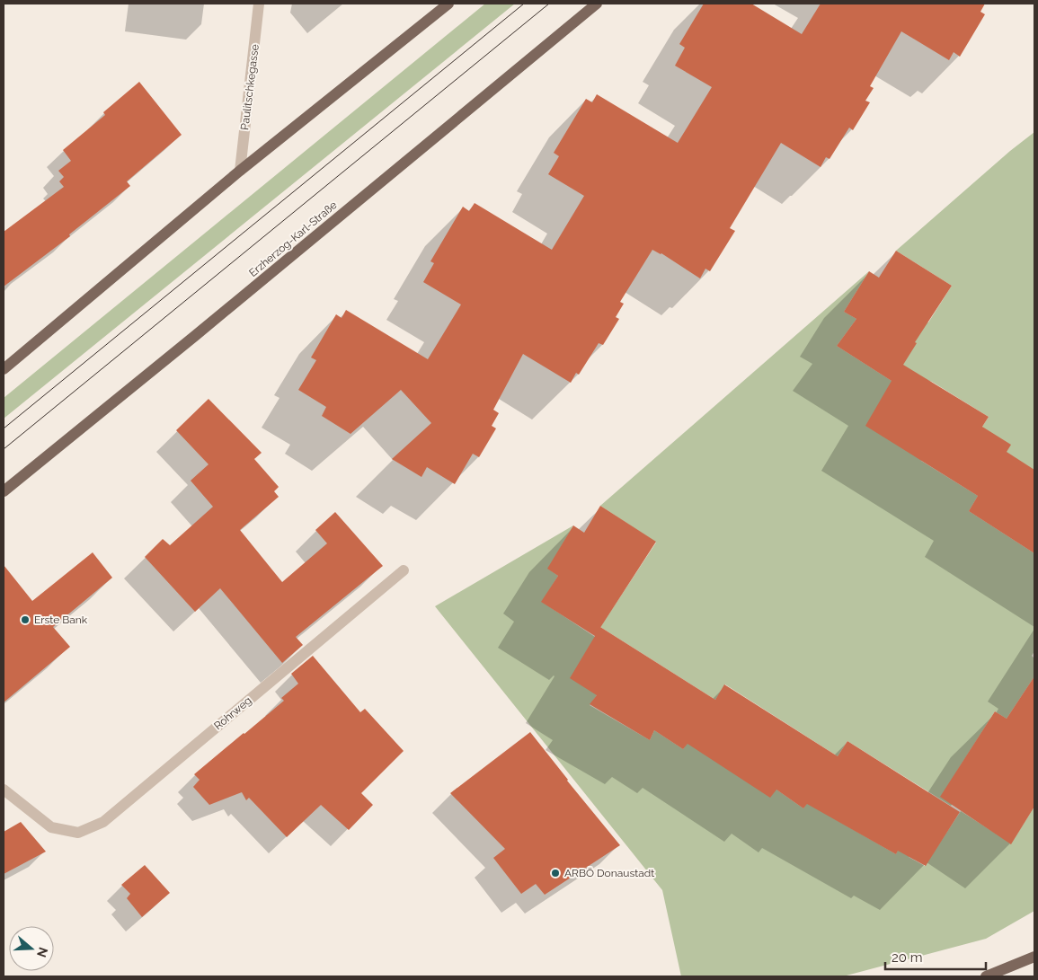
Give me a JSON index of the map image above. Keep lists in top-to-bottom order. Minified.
{"streets":{"main road":["Erzherzog-Karl-Straße"],"street":["Paulitschkegasse","Rohrweg"]},"places":["Erste Bank","ARBÖ Donaustadt"],"scale_bar":"20 m","north":"right"}
